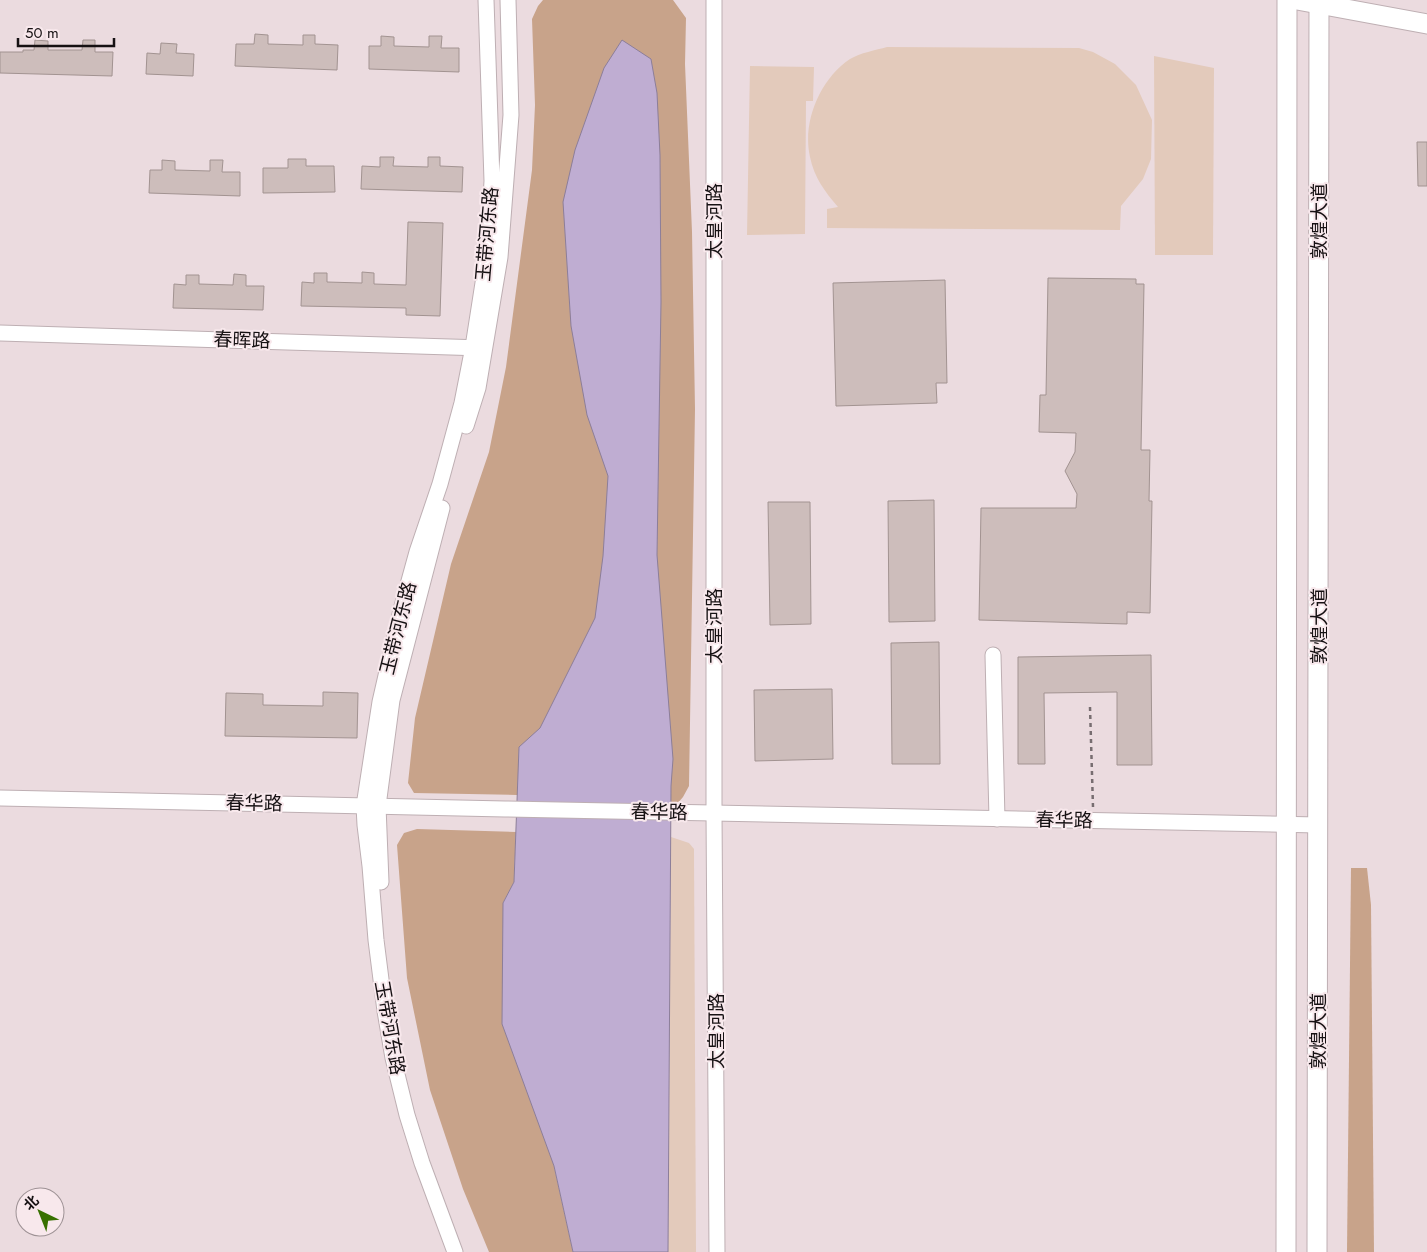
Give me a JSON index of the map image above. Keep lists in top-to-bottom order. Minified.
{"streets":{"main road":["敦煌大道"],"street":["太皇河路","玉带河东路","春晖路","春华路"]},"crossings":[["太皇河路","春华路"],["敦煌大道","春华路"],["玉带河东路","春晖路"],["玉带河东路","春华路"]],"scale_bar":"50 m","north":"top left"}
